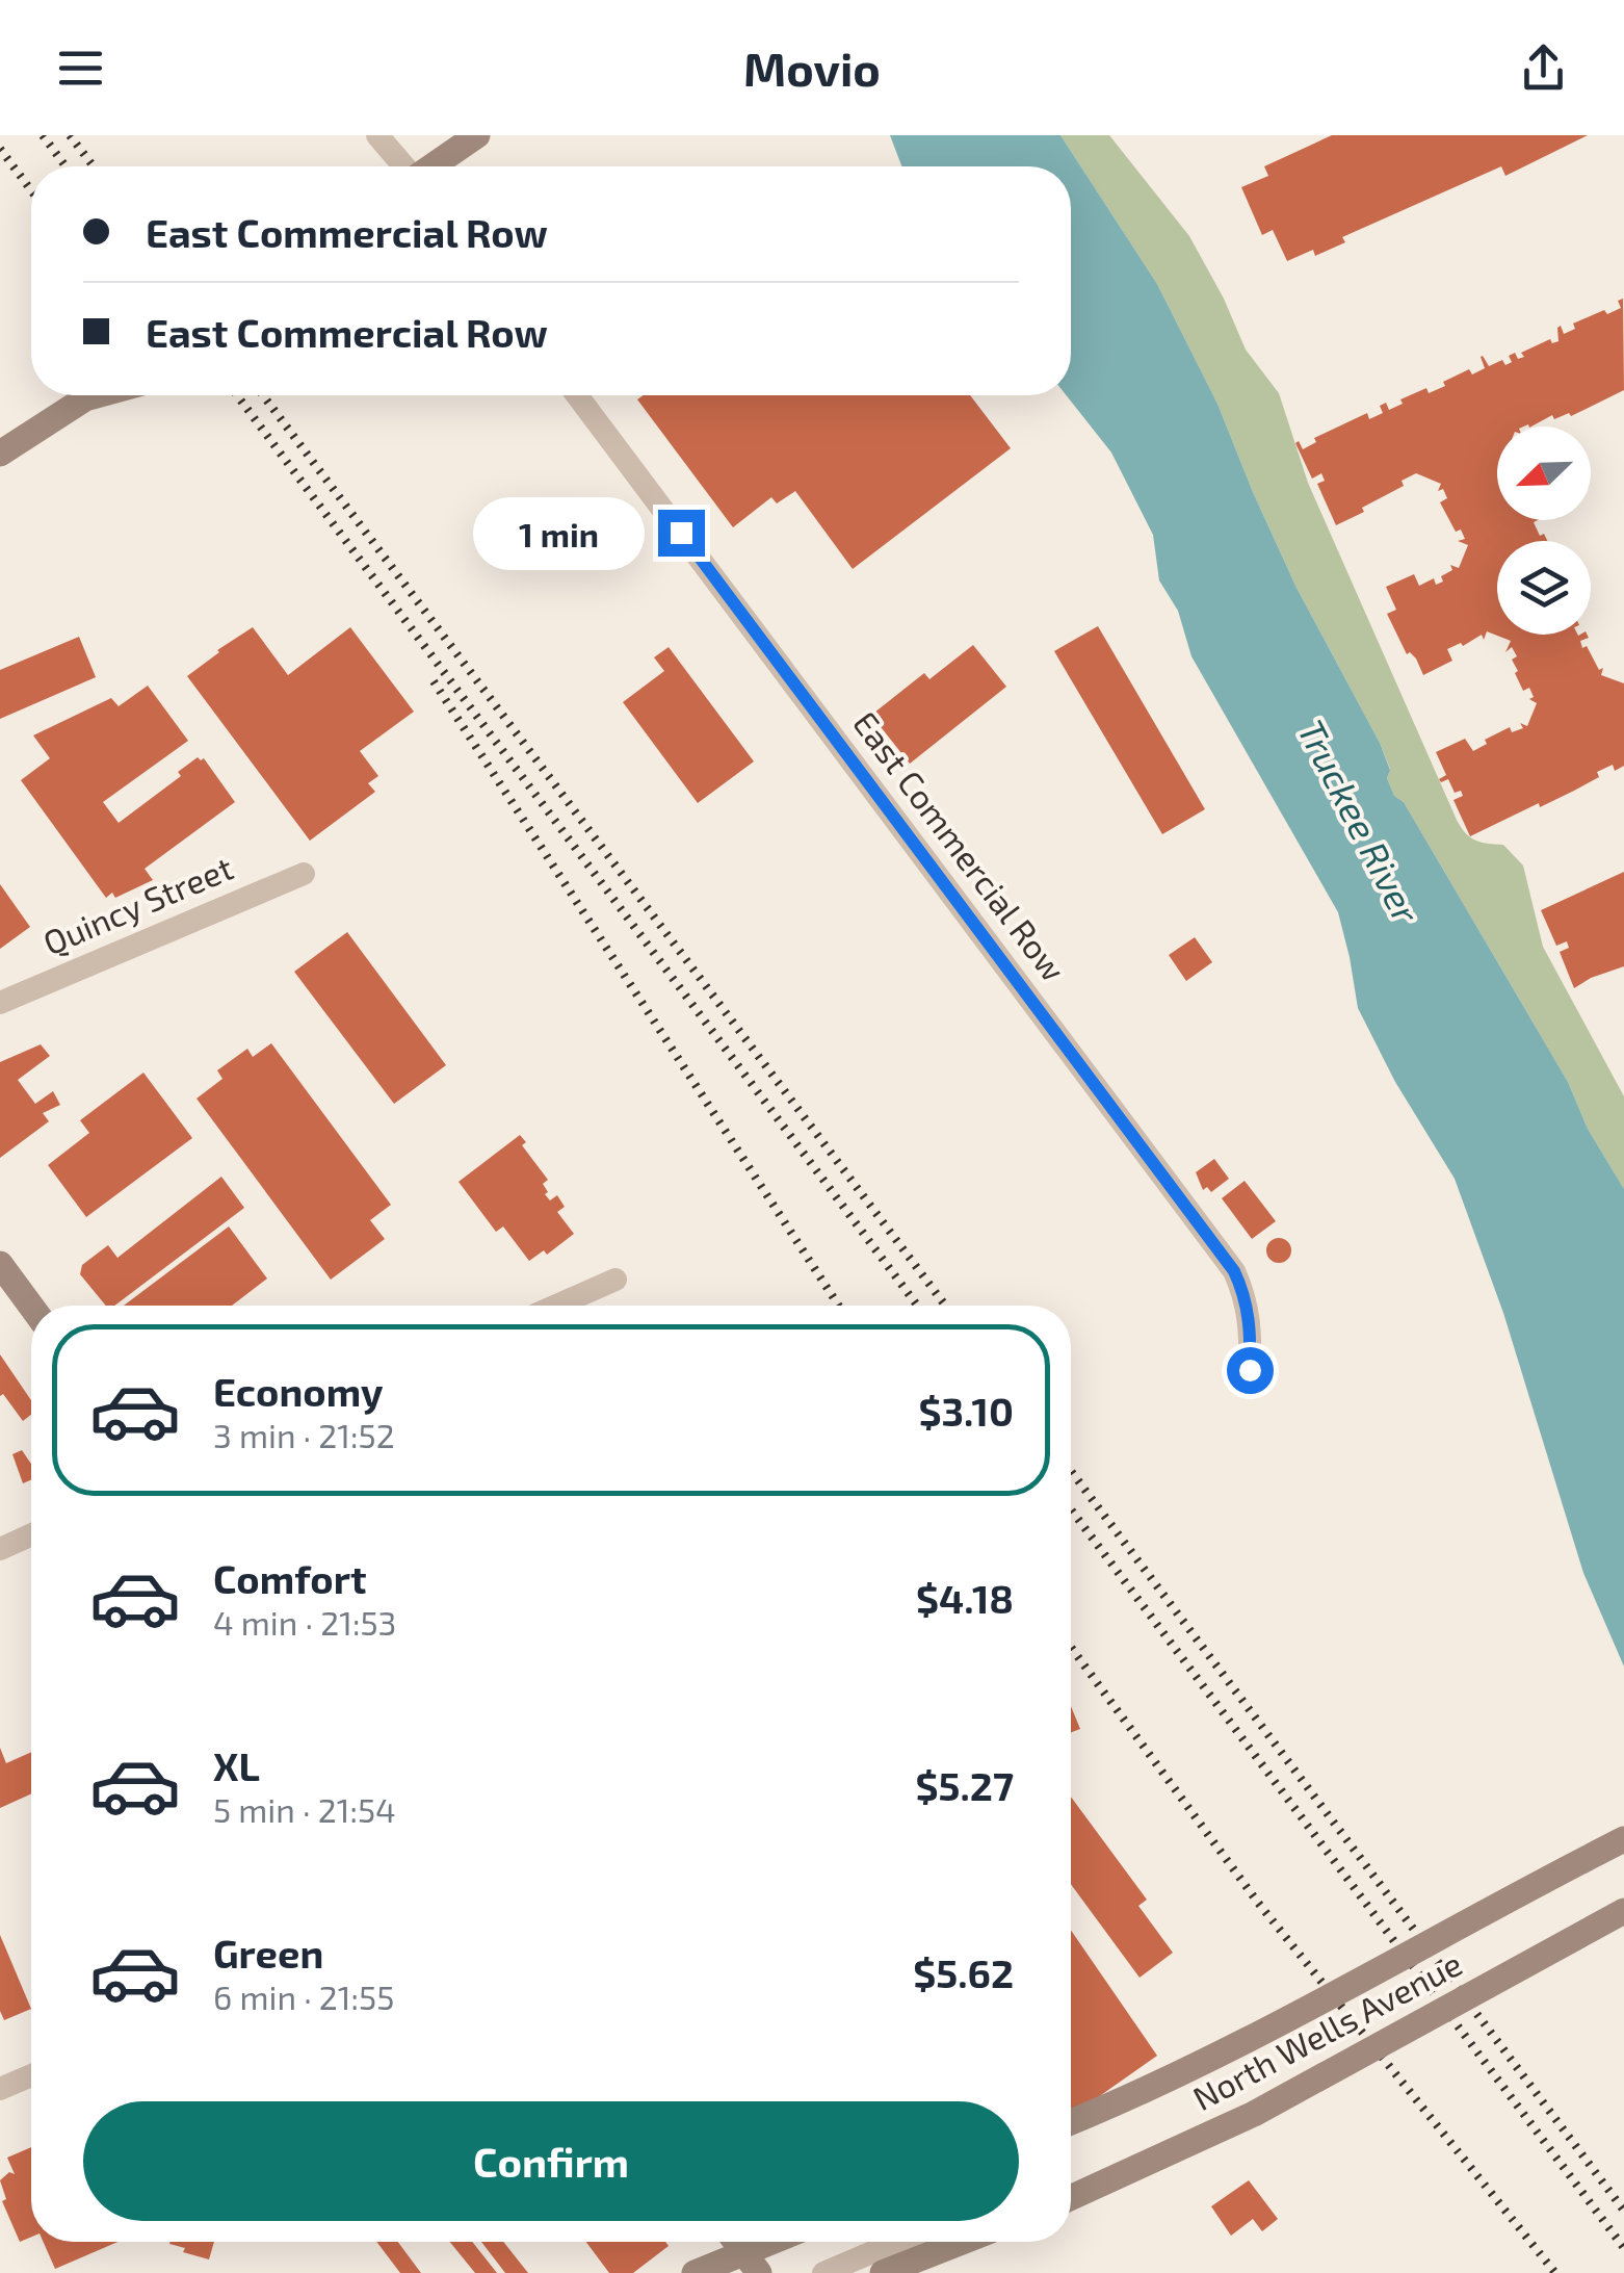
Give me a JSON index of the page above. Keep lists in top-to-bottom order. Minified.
{"streets":{"main road":["North Wells Avenue"],"street":["East Commercial Row","Quincy Street"]},"water":["Truckee River"],"north":"bottom left","page":{"header":"Movio","banner":["East Commercial Row","East Commercial Row"],"bubble":"1 min","list":[{"name":"Economy","note":"3 min · 21:52","value":"$3.10"},{"name":"Comfort","note":"4 min · 21:53","value":"$4.18"},{"name":"XL","note":"5 min · 21:54","value":"$5.27"},{"name":"Green","note":"6 min · 21:55","value":"$5.62"}],"buttons":"Confirm"}}
